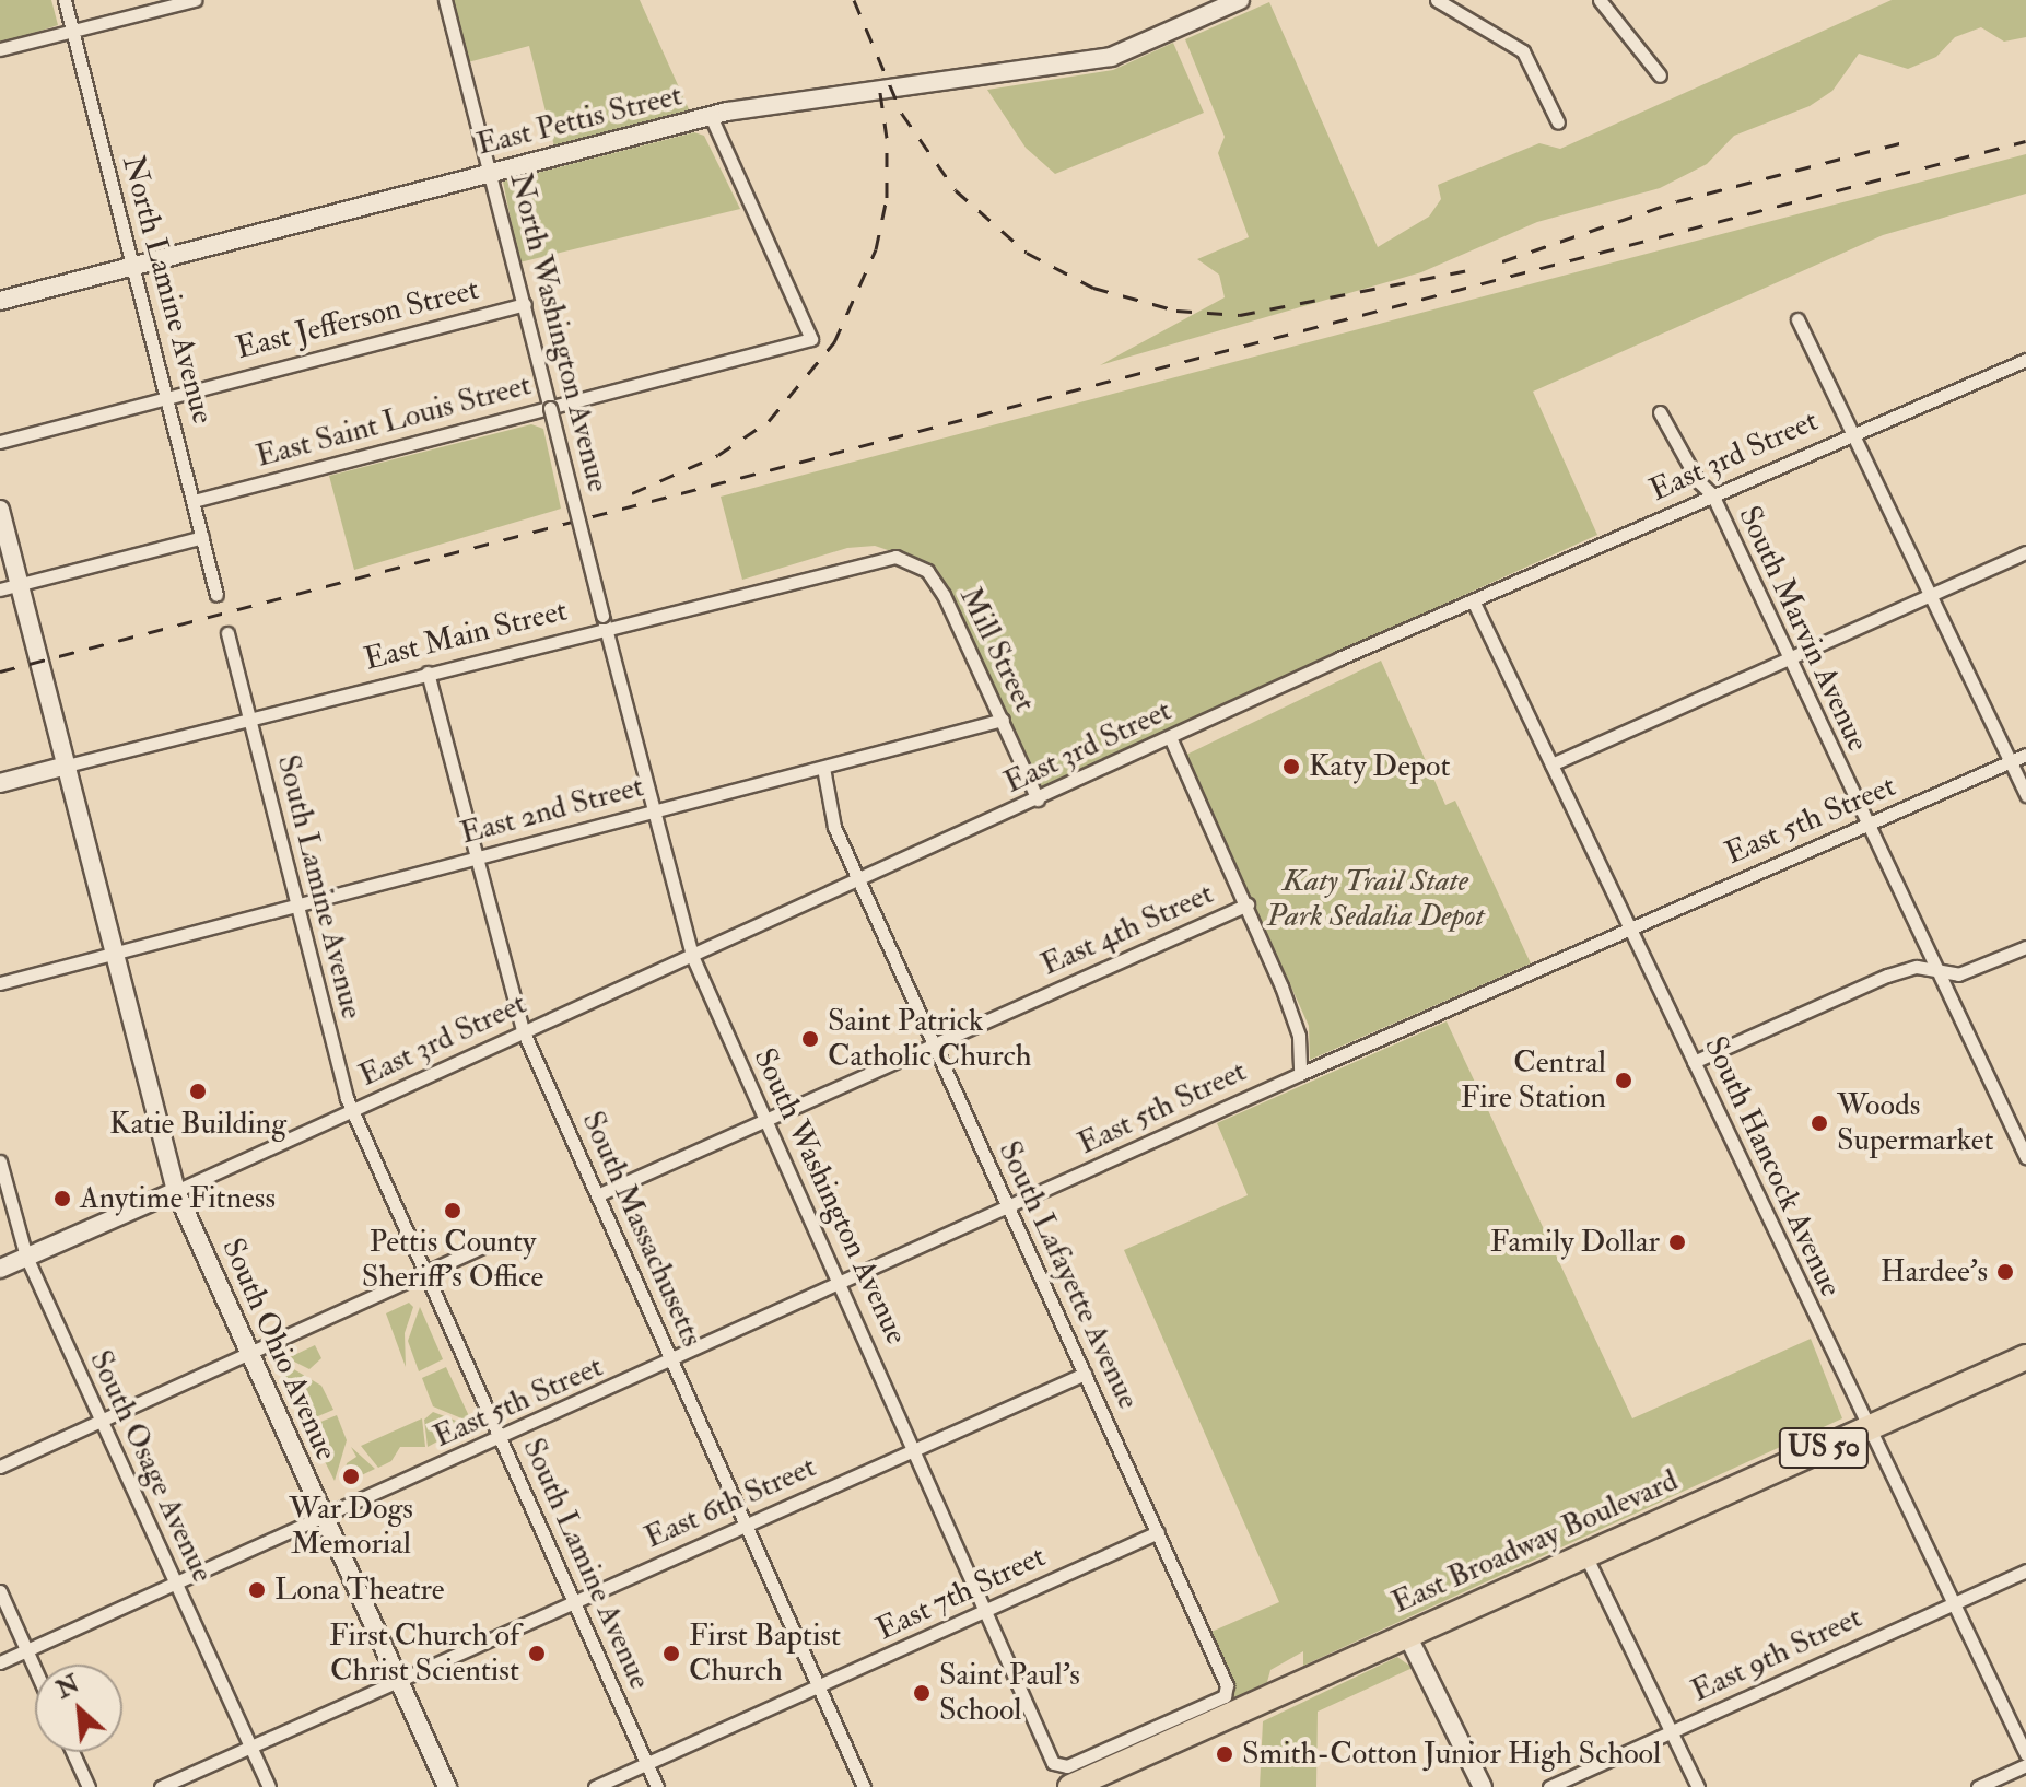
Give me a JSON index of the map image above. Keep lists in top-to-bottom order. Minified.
{"streets":{"highway":["US 50","East Broadway Boulevard"],"main road":["East Pettis Street","South Ohio Avenue"],"street":["North Lamine Avenue","East Jefferson Street","North Washington Avenue","East Saint Louis Street","East 3rd Street","South Marvin Avenue","East Main Street","Mill Street","East 2nd Street","East 5th Street","South Lamine Avenue","East 4th Street","South Hancock Avenue","South Washington Avenue","South Massachusetts","South Lafayette Avenue","South Osage Avenue","East 6th Street","East 7th Street","East 9th Street"]},"crossings":[["East Pettis Street","North Lamine Avenue"],["East Pettis Street","North Washington Avenue"],["East Pettis Street","East Saint Louis Street"],["North Lamine Avenue","East Jefferson Street"],["North Lamine Avenue","East Saint Louis Street"],["East Jefferson Street","North Washington Avenue"],["North Washington Avenue","East Saint Louis Street"],["North Washington Avenue","East Main Street"],["North Washington Avenue","South Washington Avenue"],["East 3rd Street","South Marvin Avenue"],["East 3rd Street","Mill Street"],["East 3rd Street","South Lamine Avenue"],["East 3rd Street","South Hancock Avenue"],["East 3rd Street","South Washington Avenue"],["East 3rd Street","South Massachusetts"],["East 3rd Street","South Lafayette Avenue"],["East 3rd Street","South Ohio Avenue"],["South Marvin Avenue","East 5th Street"],["East Main Street","Mill Street"],["East Main Street","South Lamine Avenue"],["East Main Street","South Washington Avenue"],["East Main Street","South Massachusetts"],["East Main Street","South Ohio Avenue"],["Mill Street","East 2nd Street"],["East 2nd Street","South Lamine Avenue"],["East 2nd Street","South Washington Avenue"],["East 2nd Street","South Massachusetts"],["East 2nd Street","South Lafayette Avenue"],["East 2nd Street","South Ohio Avenue"],["East 5th Street","South Lamine Avenue"],["East 5th Street","South Hancock Avenue"],["East 5th Street","South Washington Avenue"],["East 5th Street","South Massachusetts"],["East 5th Street","South Lafayette Avenue"],["East 5th Street","South Ohio Avenue"],["East 5th Street","South Osage Avenue"],["South Lamine Avenue","East 6th Street"],["South Lamine Avenue","East 7th Street"],["East 4th Street","South Washington Avenue"],["East 4th Street","South Massachusetts"],["East 4th Street","South Lafayette Avenue"],["South Hancock Avenue","East Broadway Boulevard"],["South Hancock Avenue","East 9th Street"],["South Washington Avenue","South Lafayette Avenue"],["South Washington Avenue","East 6th Street"],["South Washington Avenue","East Broadway Boulevard"],["South Washington Avenue","East 7th Street"],["South Massachusetts","East 6th Street"],["South Massachusetts","East 7th Street"],["South Lafayette Avenue","East 6th Street"],["South Lafayette Avenue","East Broadway Boulevard"],["South Lafayette Avenue","East 7th Street"],["South Ohio Avenue","East 6th Street"],["South Osage Avenue","East 6th Street"]],"parks":["Katy Trail State Park Sedalia Depot"],"places":["Katy Depot","Saint Patrick Catholic Church","Central Fire Station","Katie Building","Woods Supermarket","Anytime Fitness","Pettis County Sheriff's Office","Family Dollar","Hardee's","War Dogs Memorial","Lona Theatre","First Church of Christ Scientist","First Baptist Church","Saint Paul's School","Smith-Cotton Junior High School"],"north":"top left"}
